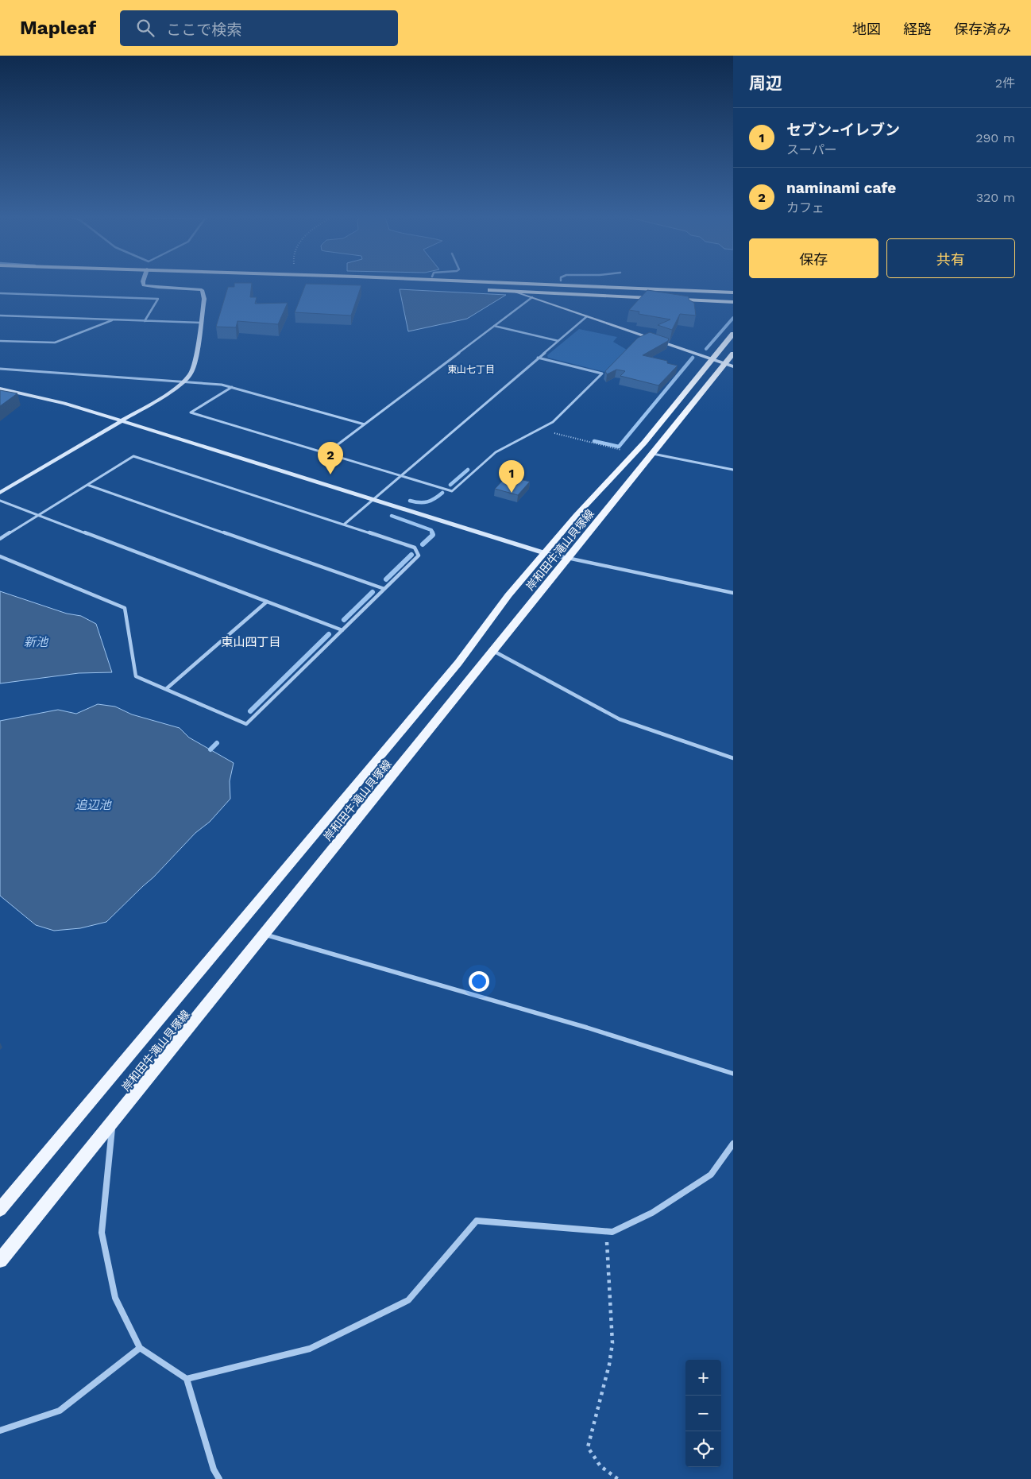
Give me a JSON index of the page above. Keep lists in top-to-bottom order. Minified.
{"streets":{"main road":["岸和田牛滝山貝塚線"]},"districts":["東山七丁目","東山四丁目"],"water":["新池","追辺池"],"page":{"header":"Mapleaf","search":"ここで検索","nav":["地図","経路","保存済み"],"heading":["周辺","2件"],"list":[{"mark":"1","name":"セブン-イレブン","note":"スーパー","value":"290 m"},{"mark":"2","name":"naminami cafe","note":"カフェ","value":"320 m"}],"buttons":["保存","共有"],"pins":["2","1"],"map_buttons":["+","−"]}}
